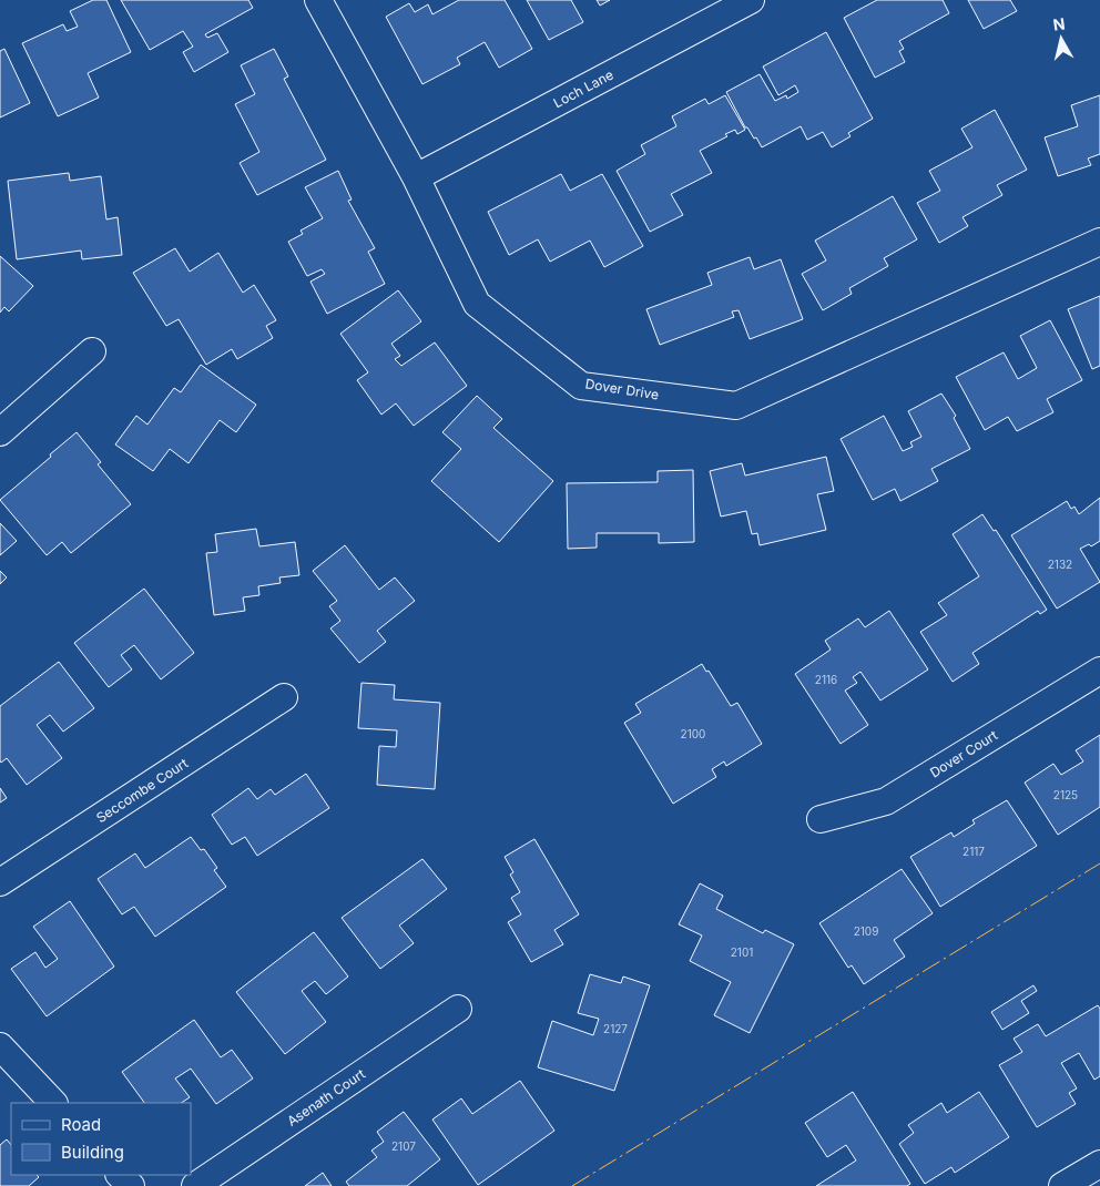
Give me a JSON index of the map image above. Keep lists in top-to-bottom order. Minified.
{"streets":{"street":["Loch Lane","Dover Drive","Dover Court","Seccombe Court","Asenath Court"]},"crossings":[["Loch Lane","Dover Drive"]],"house_numbers":["2132","2116","2100","2125","2117","2109","2101","2127","2107"],"legend":["Road","Building"],"north":"top"}
